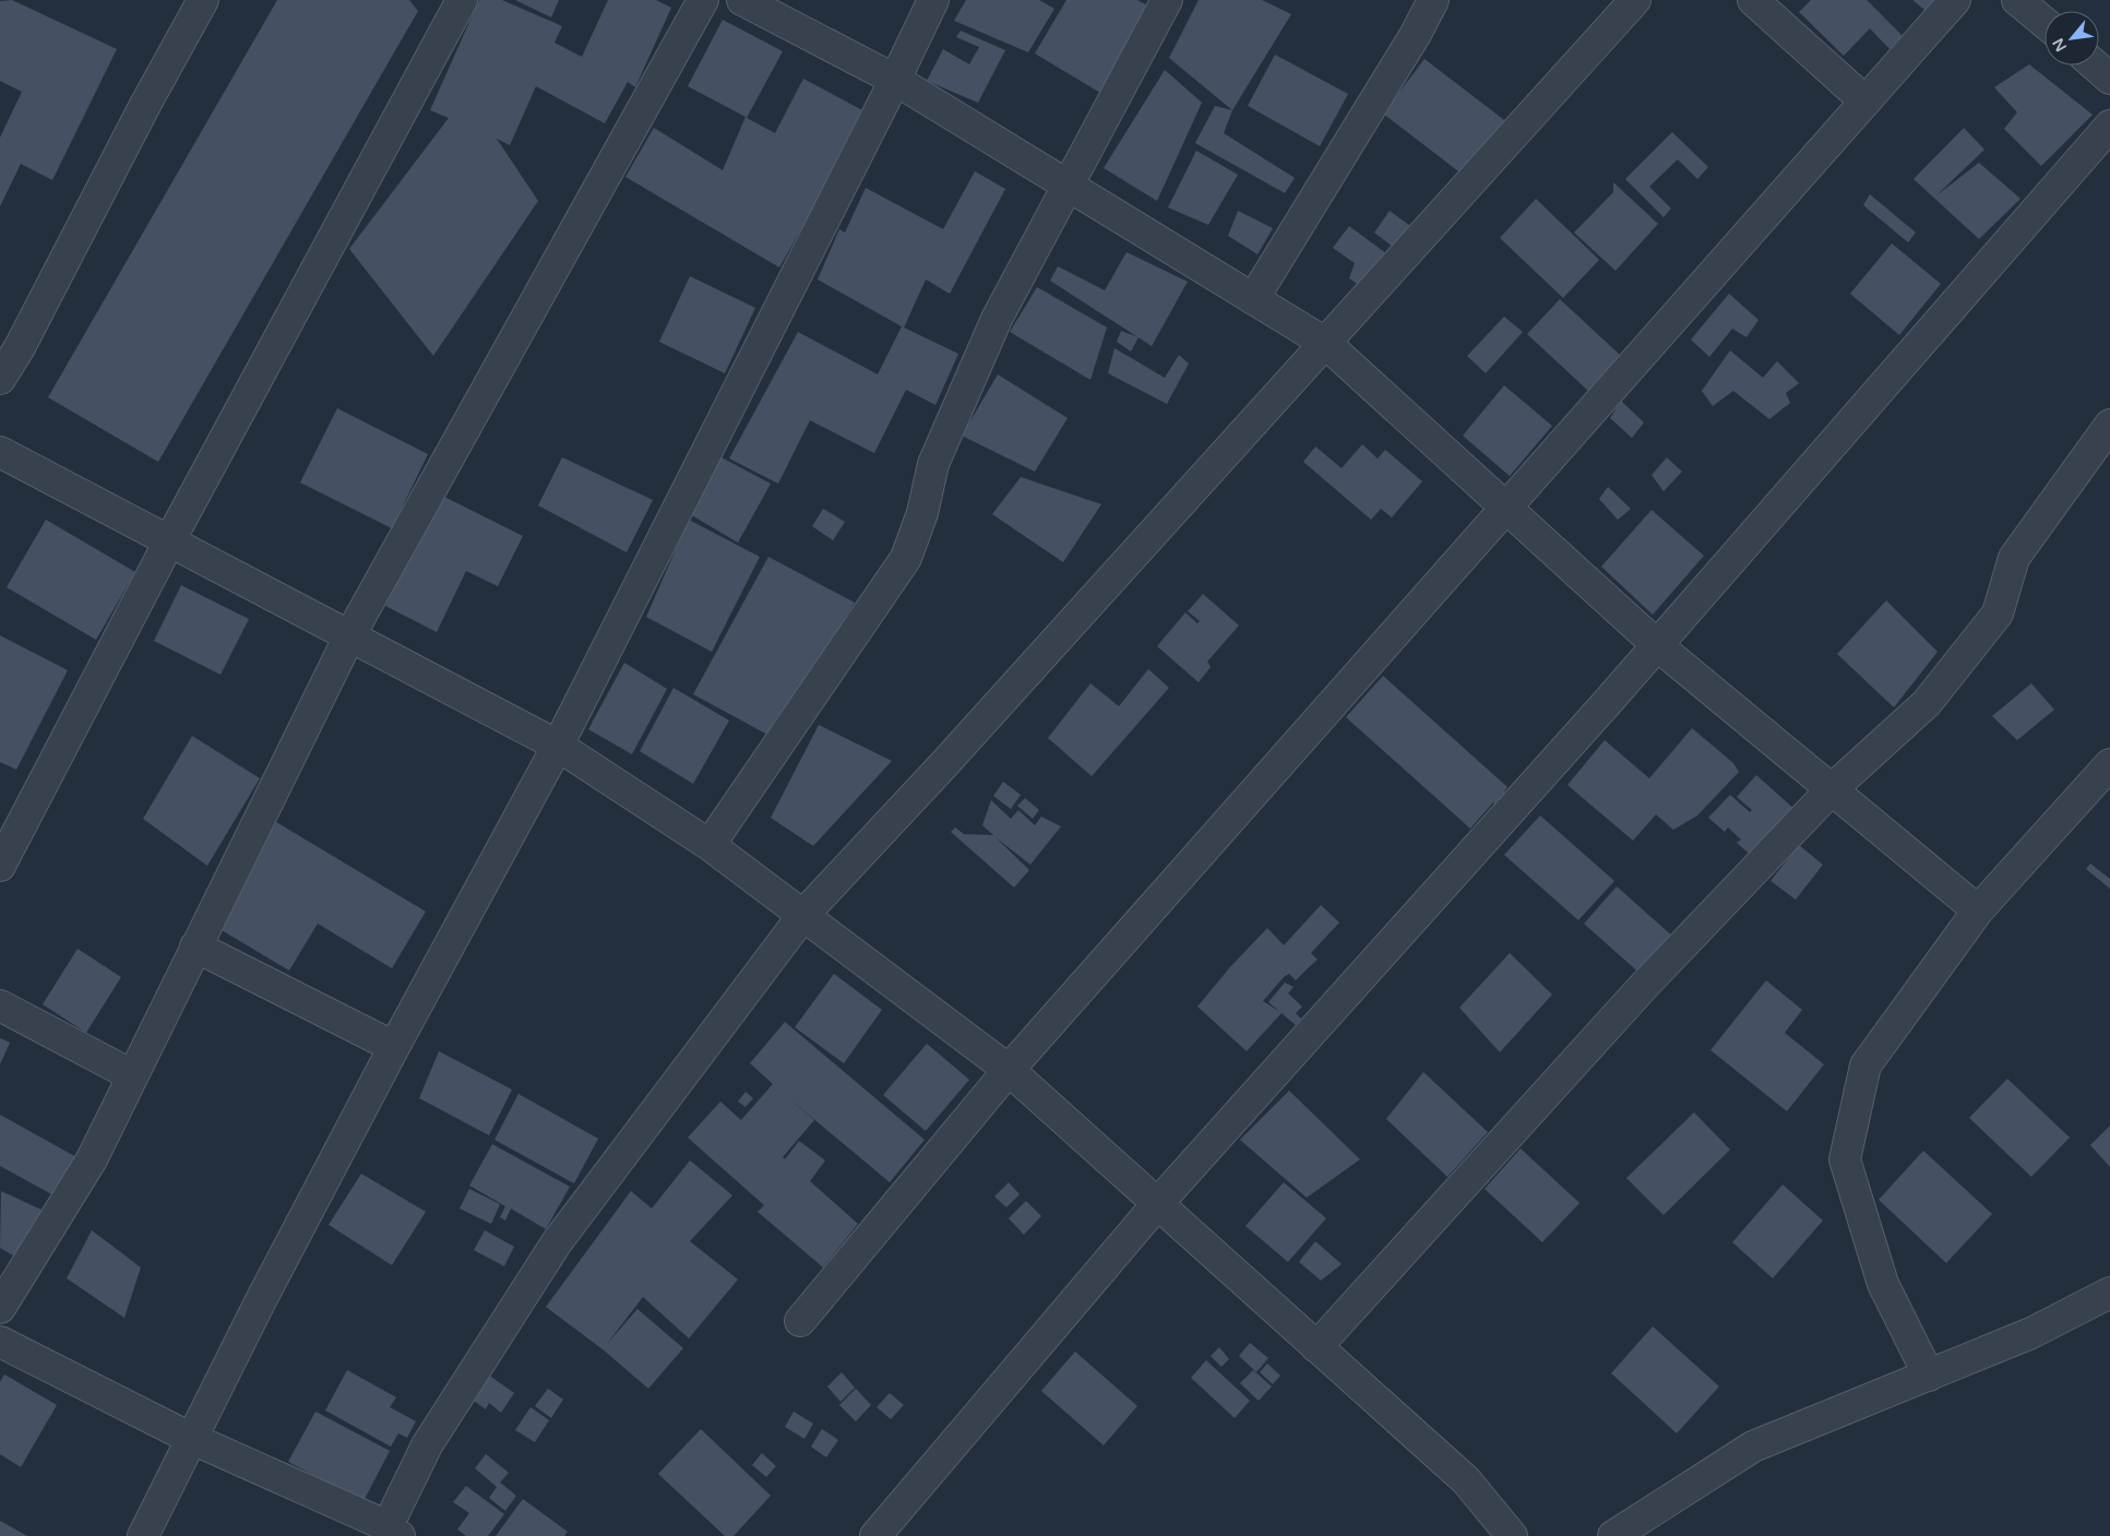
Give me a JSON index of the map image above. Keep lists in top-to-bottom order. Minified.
{"north":"bottom left"}
